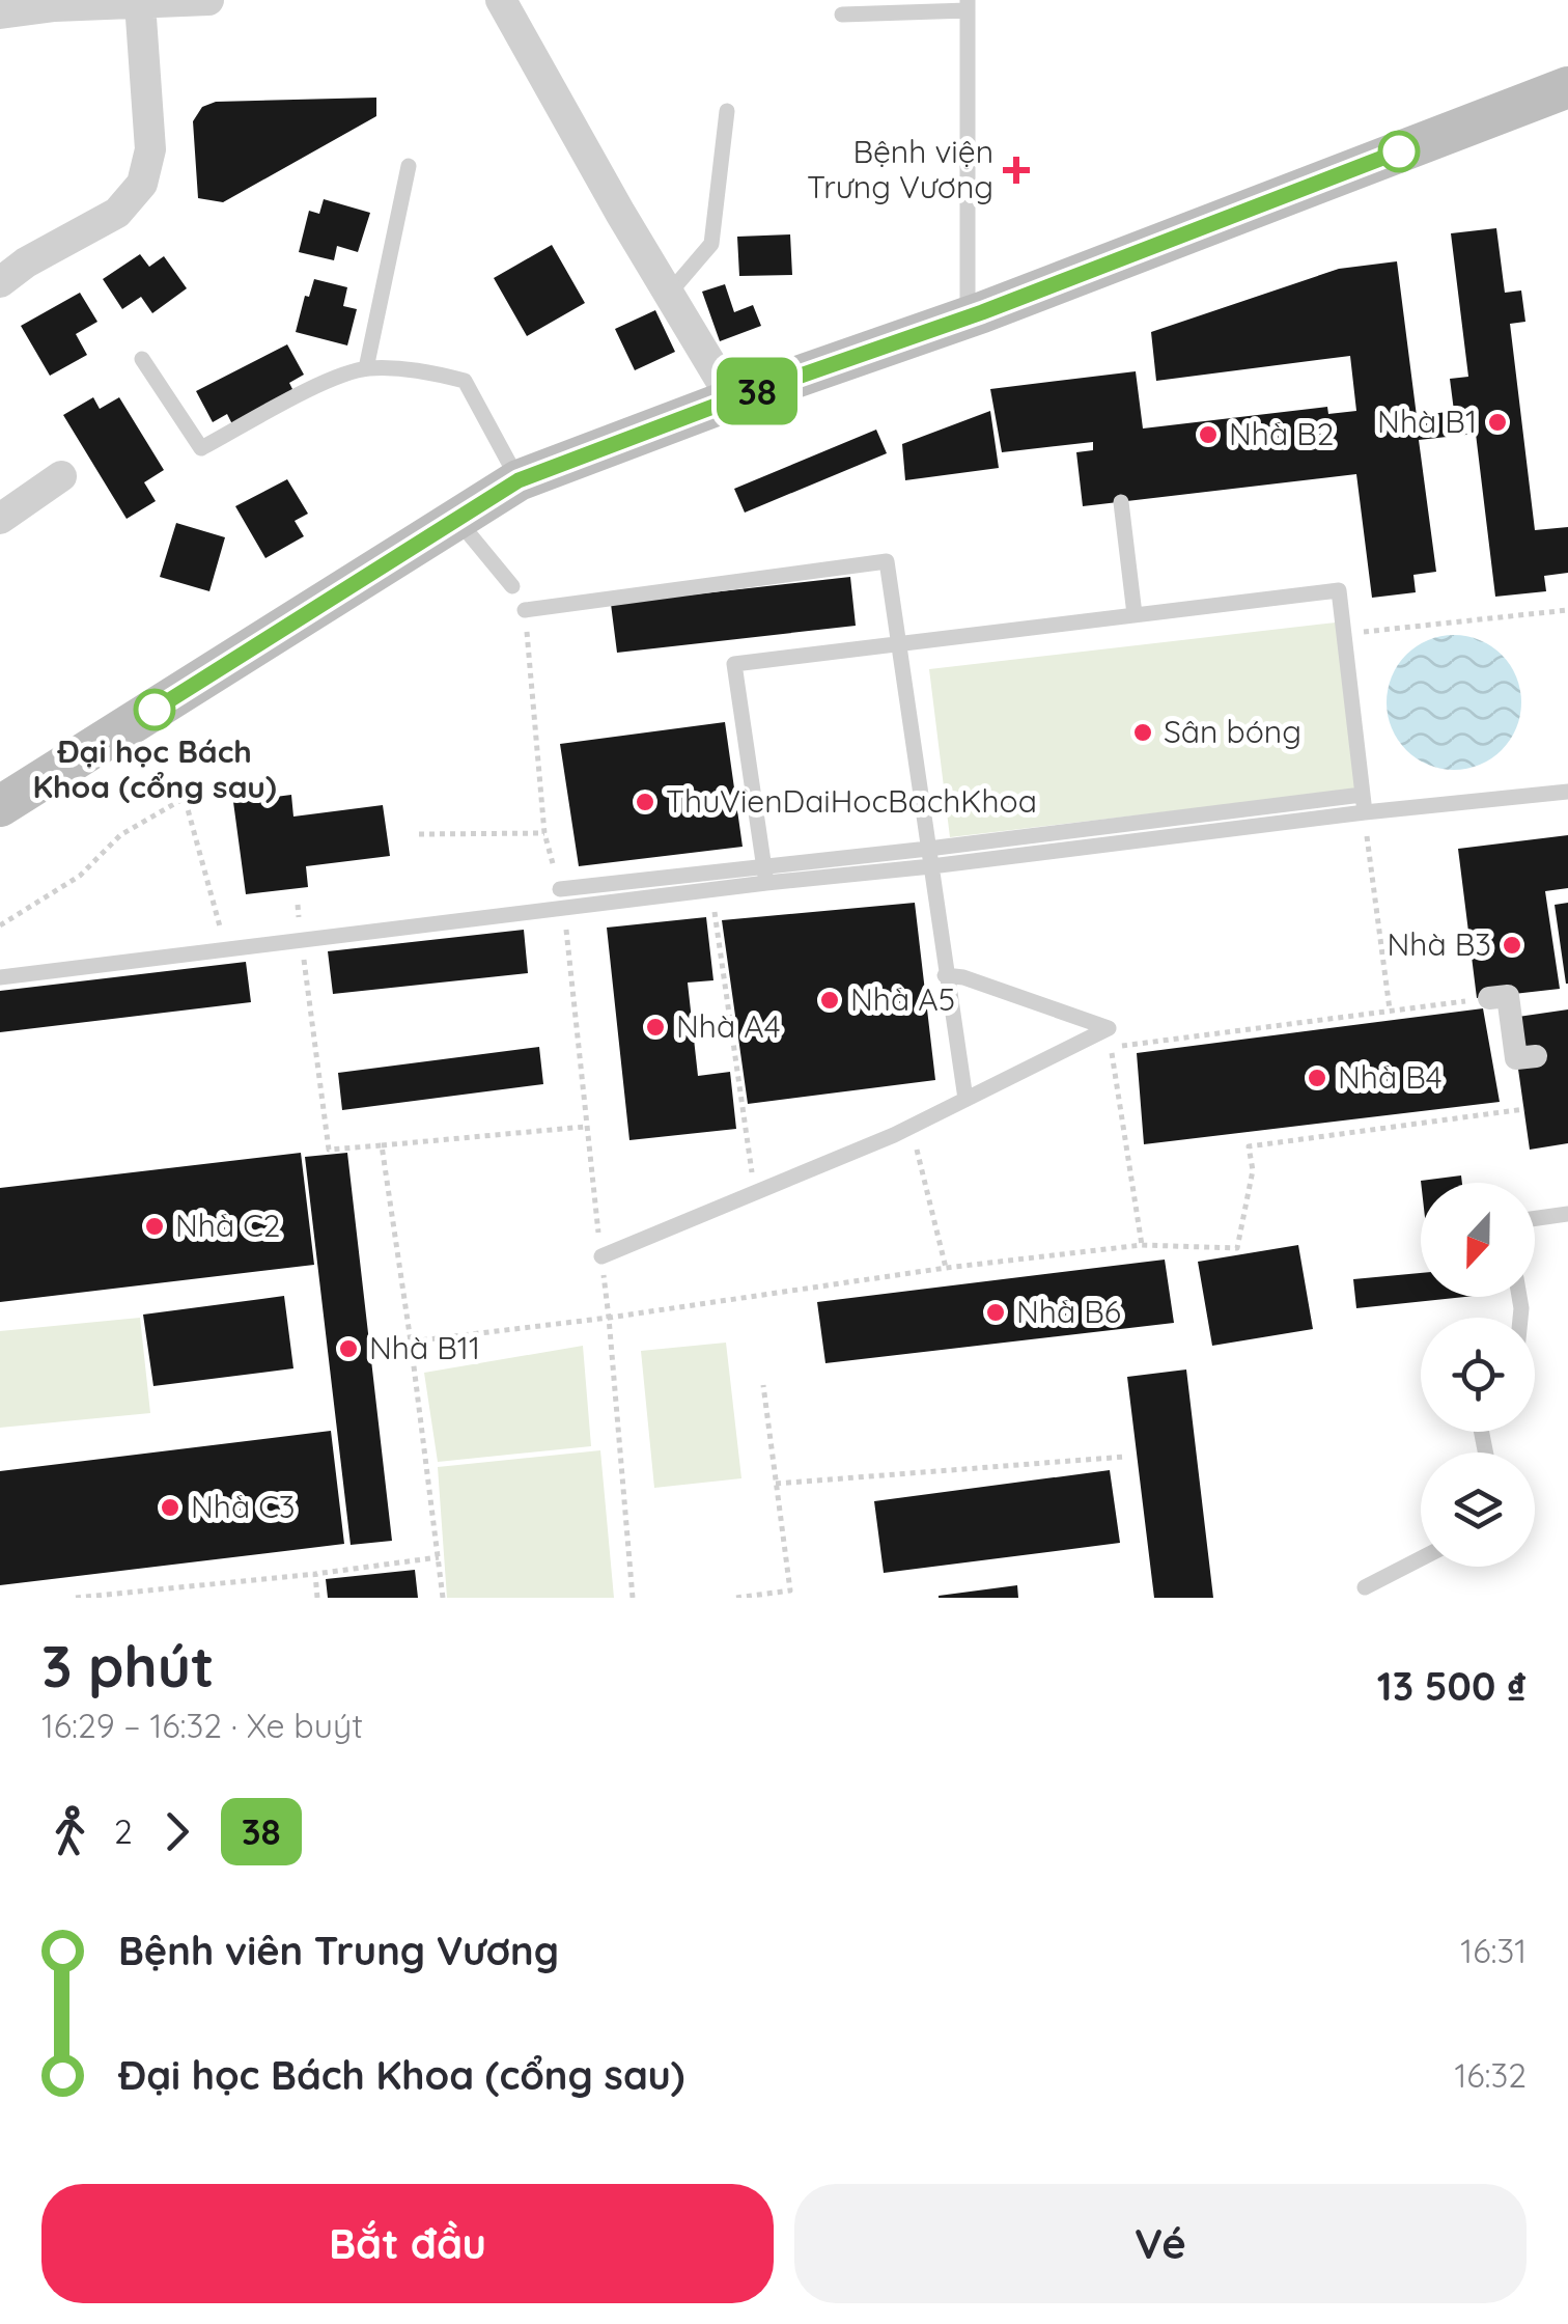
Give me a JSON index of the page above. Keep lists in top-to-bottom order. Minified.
{"places":{"health":["Bệnh viện Trưng Vương"],"other":["Nhà B1","Nhà B2","Đại học Bách Khoa (cổng sau)","Sân bóng","ThuVienDaiHocBachKhoa","Nhà B3","Nhà A5","Nhà A4","Nhà B4","Nhà C2","Nhà B6","Nhà B11","Nhà C3"]},"lines":["bus line 38"],"north":"bottom","page":{"on_map":"38","heading":["3 phút","16:29 – 16:32 · Xe buýt","13 500 ₫"],"legs":["2","38"],"list":[{"name":"Bệnh viên Trung Vương","value":"16:31"},{"name":"Đại học Bách Khoa (cổng sau)","value":"16:32"}],"buttons":["Bắt đầu","Vé"]}}
